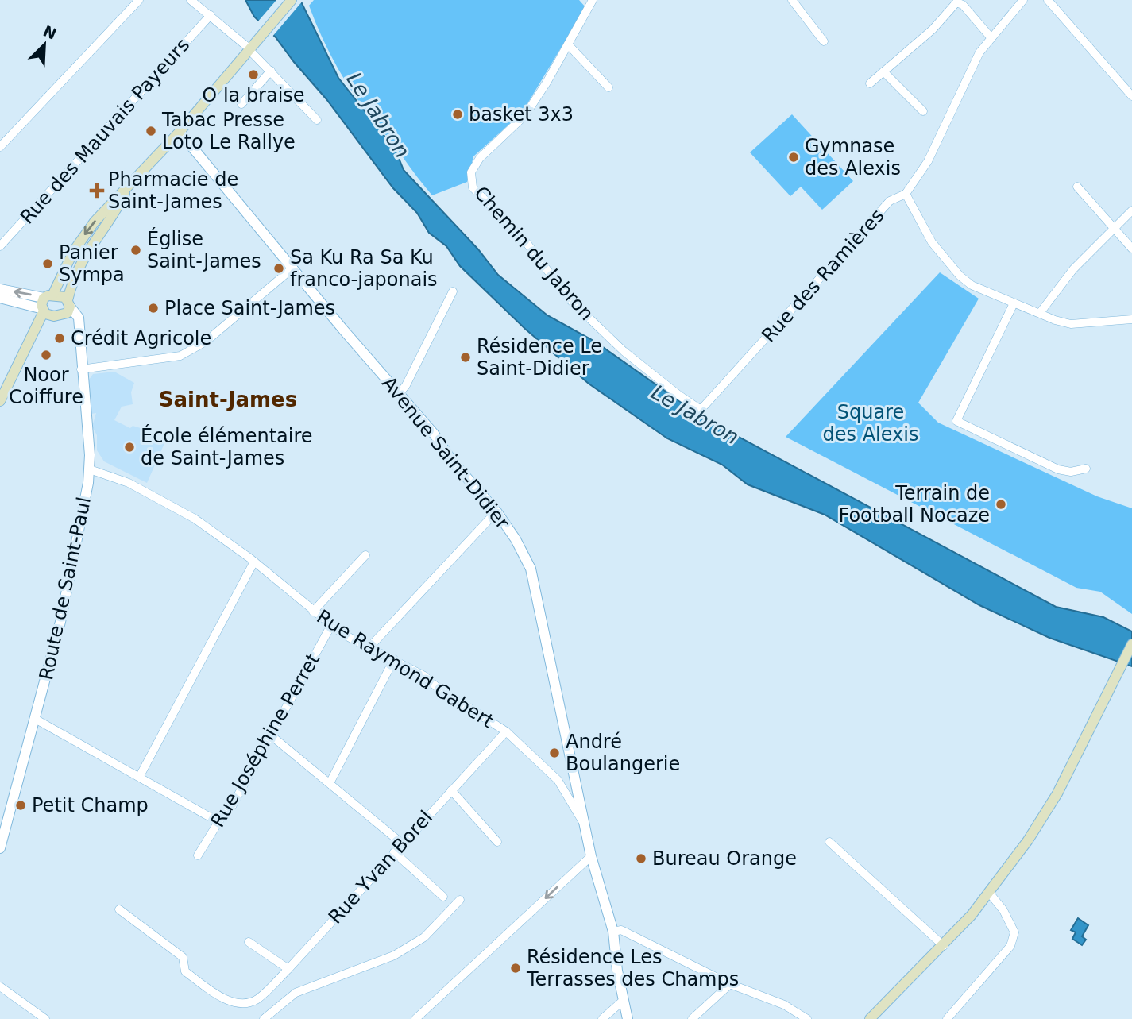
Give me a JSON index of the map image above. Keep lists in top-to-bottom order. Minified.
{"streets":{"street":["Rue des Mauvais Payeurs","Chemin du Jabron","Rue des Ramières","Avenue Saint-Didier","Route de Saint-Paul","Rue Raymond Gabert","Rue Joséphine Perret","Rue Yvan Borel"]},"crossings":[["Chemin du Jabron","Rue des Ramières"],["Avenue Saint-Didier","Rue Raymond Gabert"],["Route de Saint-Paul","Rue Raymond Gabert"],["Rue Raymond Gabert","Rue Joséphine Perret"],["Rue Raymond Gabert","Rue Yvan Borel"]],"districts":["Saint-James"],"water":["Le Jabron"],"parks":["Square des Alexis"],"places":{"other":["O la braise","basket 3x3","Tabac Presse Loto Le Rallye","Gymnase des Alexis","Église Saint-James","Panier Sympa","Sa Ku Ra Sa Ku franco-japonais","Place Saint-James","Crédit Agricole","Noor Coiffure","Résidence Le Saint-Didier","École élémentaire de Saint-James","Terrain de Football Nocaze","André Boulangerie","Petit Champ","Bureau Orange","Résidence Les Terrasses des Champs"],"health":["Pharmacie de Saint-James"]},"north":"top right"}
